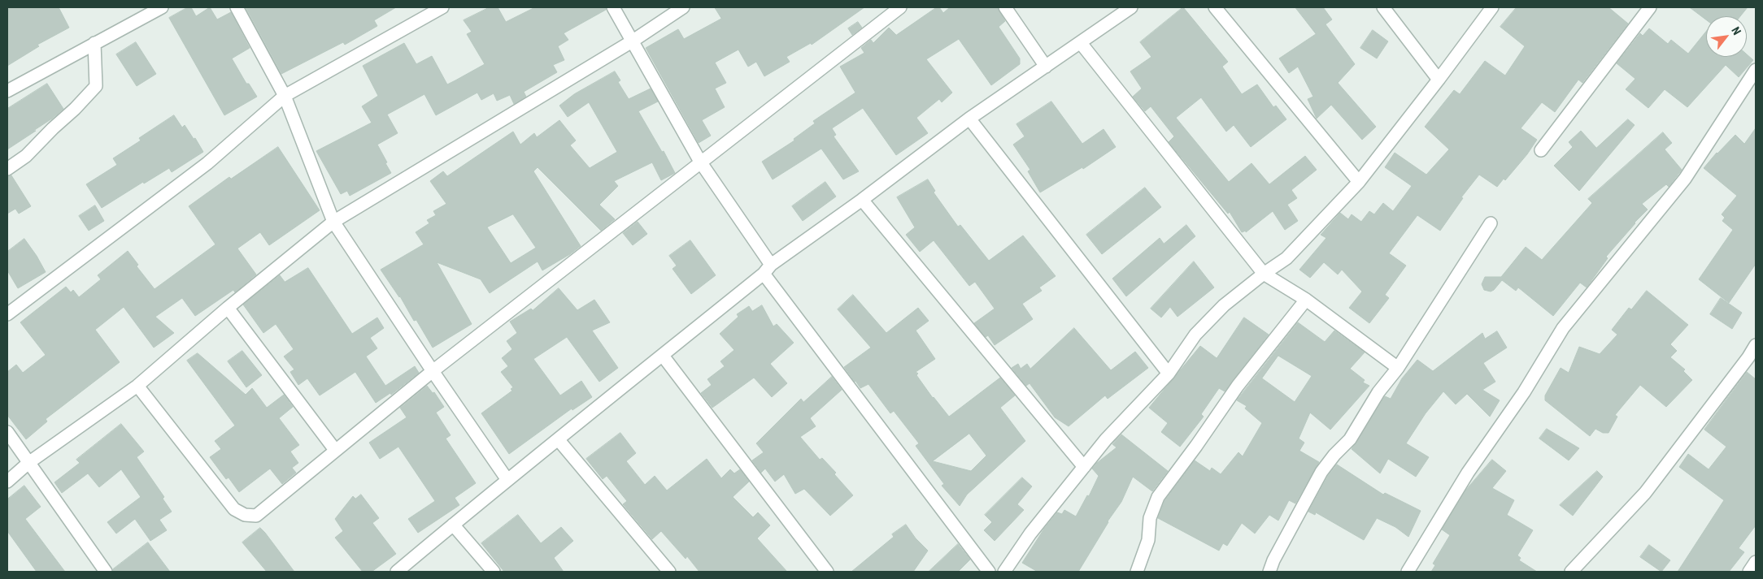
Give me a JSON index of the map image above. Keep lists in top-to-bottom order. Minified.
{"north":"top right"}
